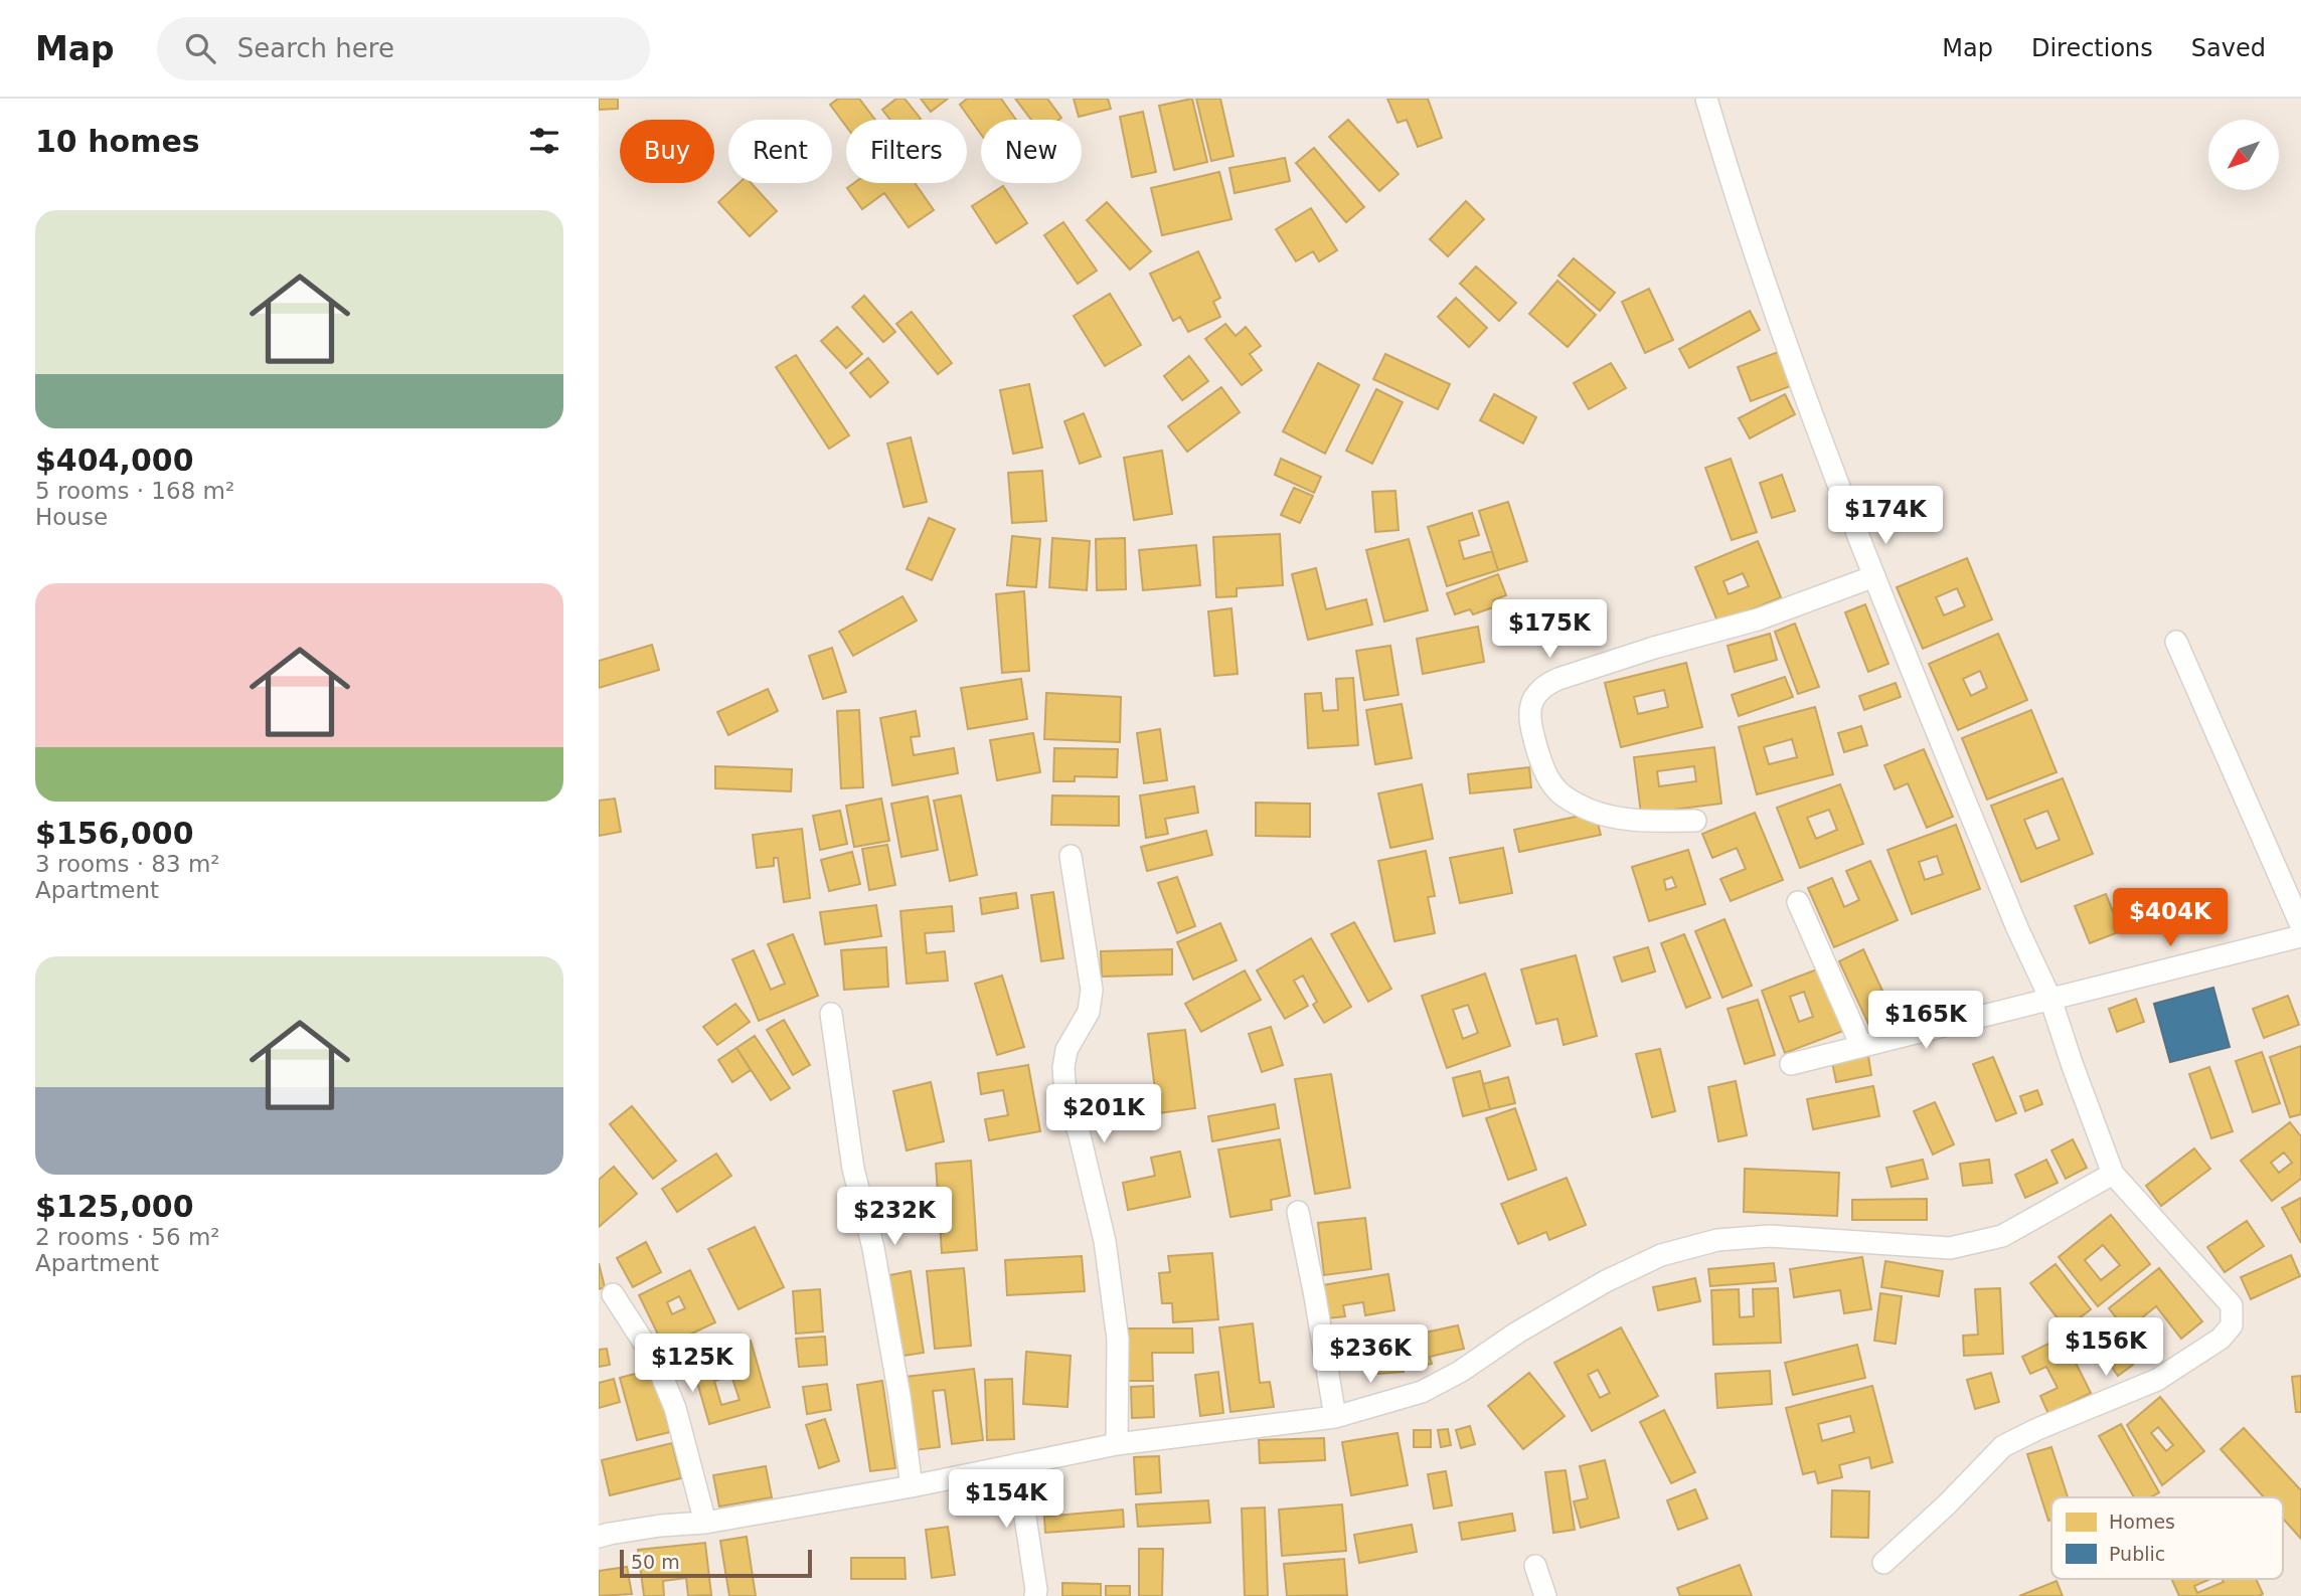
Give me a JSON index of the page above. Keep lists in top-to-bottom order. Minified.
{"legend":["Homes","Public"],"scale_bar":"50 m","north":"bottom left","page":{"header":"Map","search":"Search here","nav":["Map","Directions","Saved"],"heading":"10 homes","chip":["Buy","Rent","Filters","New"],"list":[{"name":"$404,000","note":"5 rooms · 168 m² · House"},{"name":"$156,000","note":"3 rooms · 83 m² · Apartment"},{"name":"$125,000","note":"2 rooms · 56 m² · Apartment"}],"price":["$174K","$175K","$404K","$165K","$201K","$232K","$156K","$236K","$125K","$154K"],"scale":"50 m"}}
